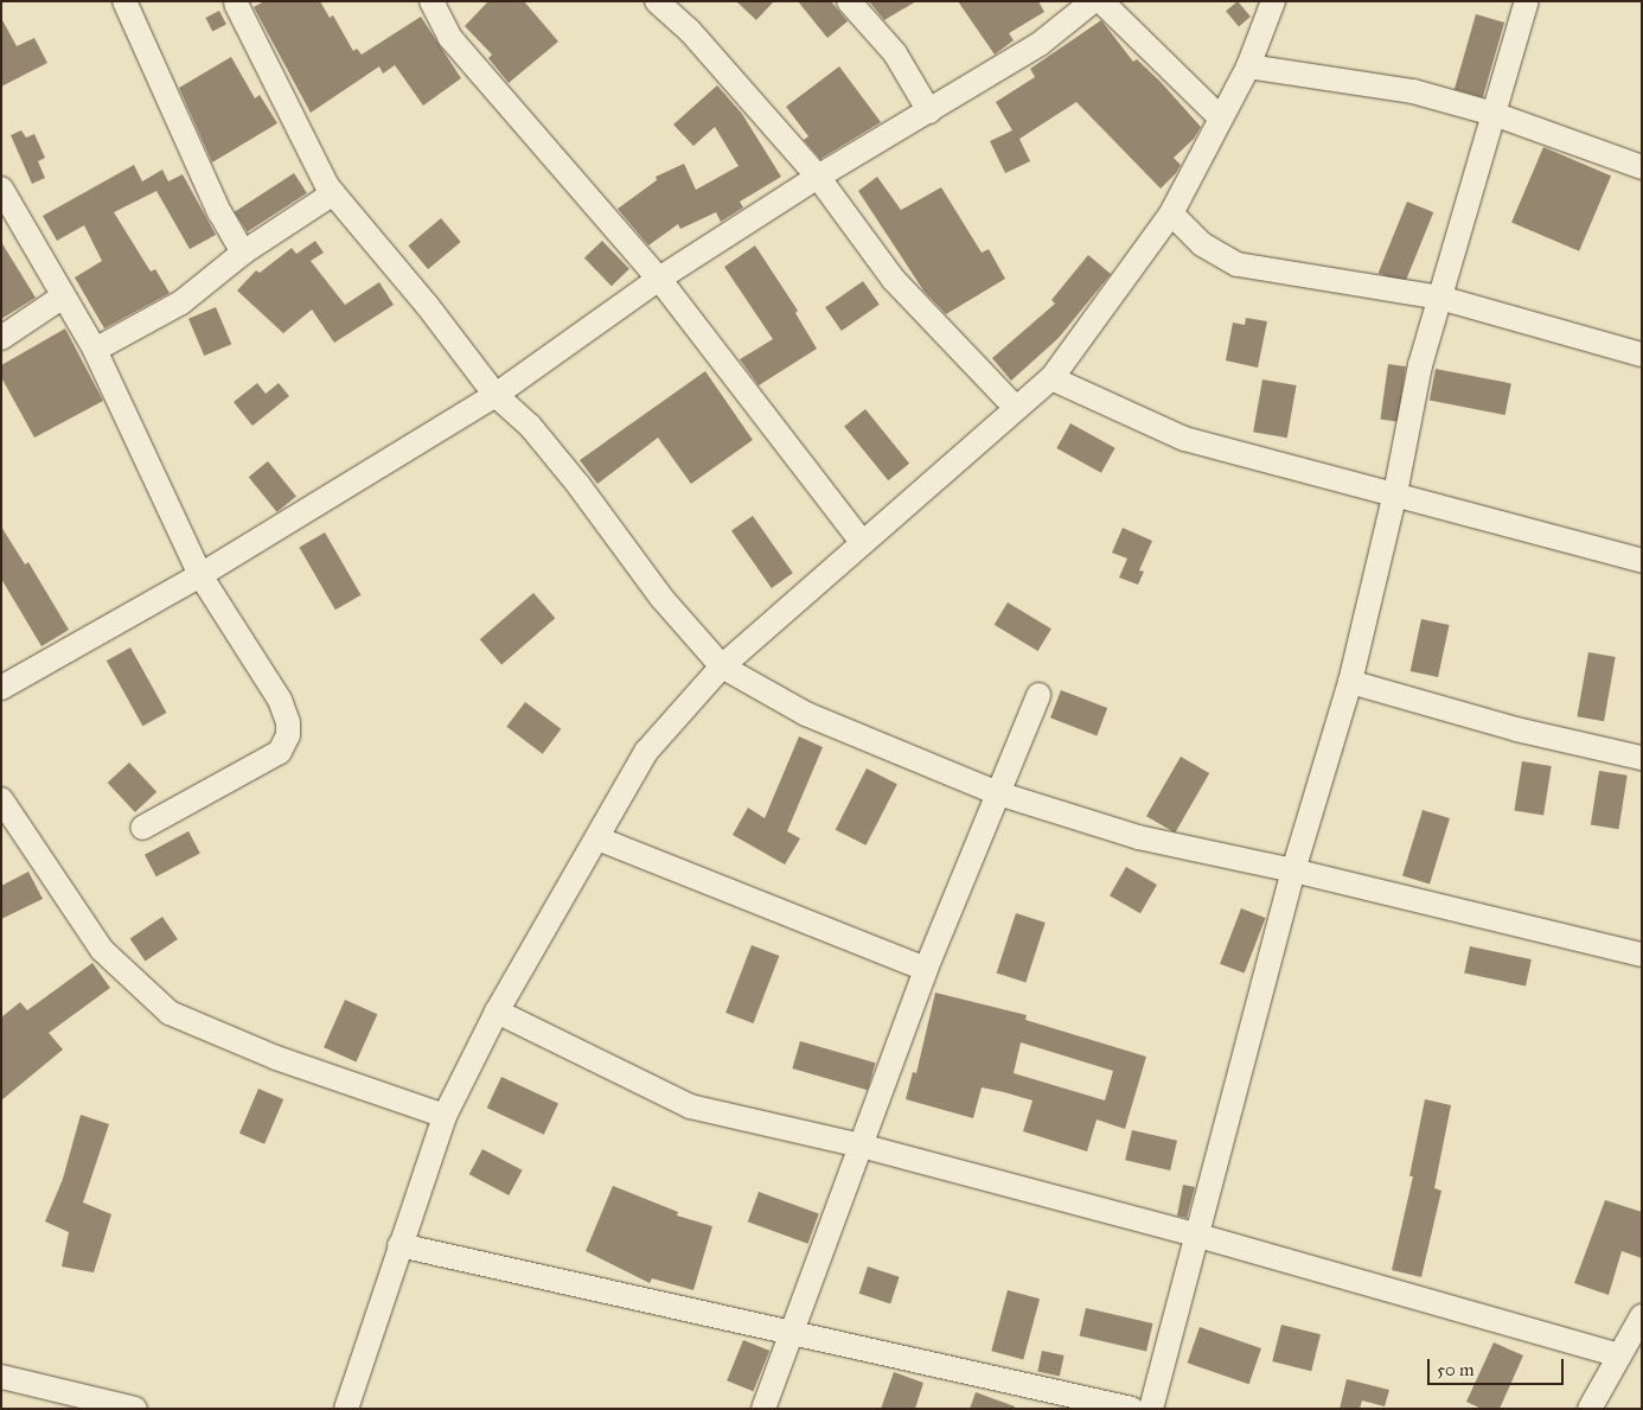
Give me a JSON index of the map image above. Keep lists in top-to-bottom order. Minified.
{"scale_bar":"50 m"}
